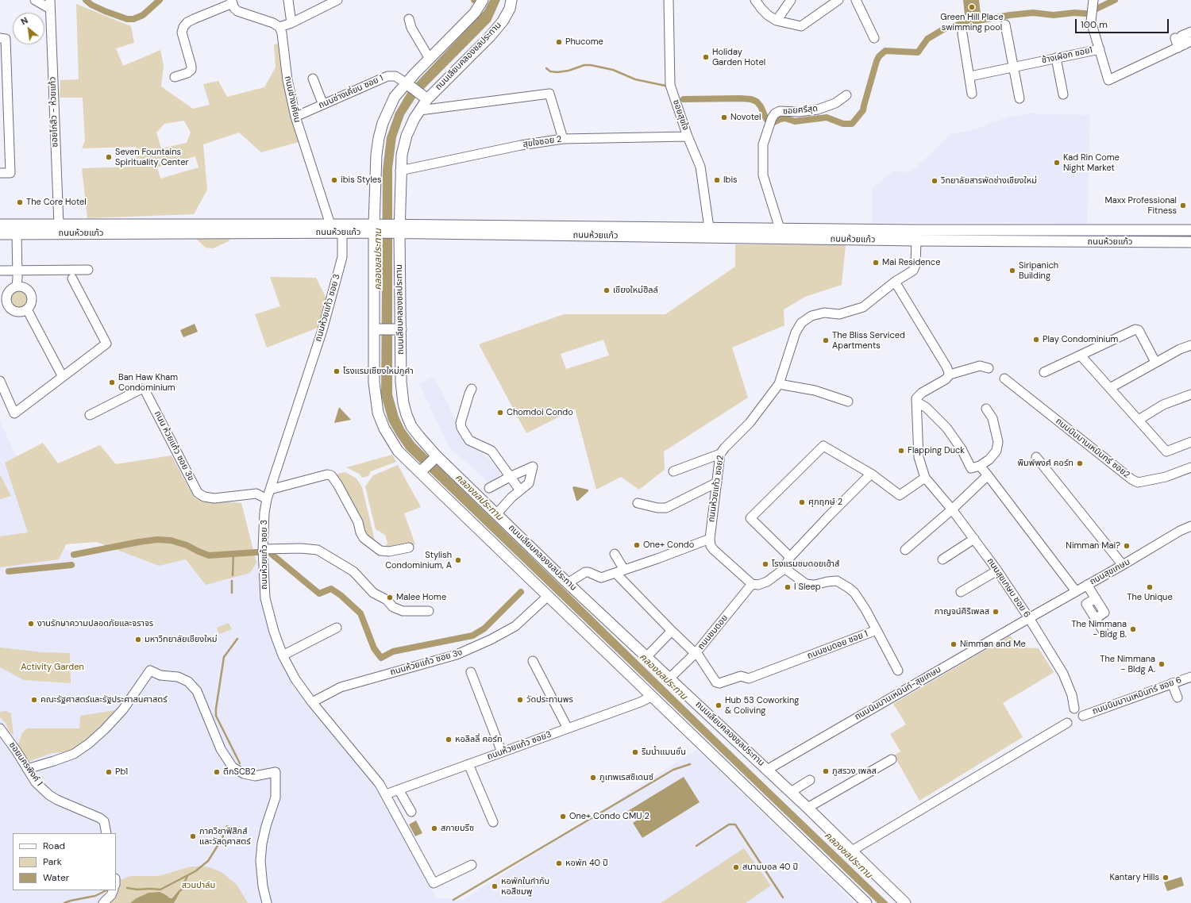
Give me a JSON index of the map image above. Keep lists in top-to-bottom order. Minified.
{"streets":{"main road":["ถนนเลียบคลองชลประทาน","ถนนห้วยแก้ว"],"street":["ช้างเผือก ซอย1","ถนนช่างเคี่ยน ซอย 1","ถนนช่างเคี่ยน","ซอยศรีสุด","ซอยโกสึว - ห้วยแก้ว","ซอยสุขใจ","สุขใจซอย 2","ถนนห้วยแก้ว ซอย 3","ถนน ห้วยแก้ว ซอย 3ข","ถนนนิมมานเหมินทร์ ซอย2","ถนนห้วยแก้ว ซอย2","ถนนสุขเกษม","ถนนสุขเกษม ซอย 6","ถนนชมดอย","ถนนชมดอย ซอย 1","ถนนห้วยแก้ว ซอย 3ง","ถนนนิมมานเหมินท์-สุขเกษม","ถนนนิมมานเหมินทร์ ซอย 6","ถนนห้วยแก้ว ซอย3","ซอยนครพิงค์ 1"]},"crossings":[["ถนนเลียบคลองชลประทาน","สุขใจซอย 2"],["ถนนเลียบคลองชลประทาน","ถนนห้วยแก้ว"],["ถนนเลียบคลองชลประทาน","ถนนชมดอย"],["ถนนเลียบคลองชลประทาน","ถนนนิมมานเหมินท์-สุขเกษม"],["ถนนช่างเคี่ยน ซอย 1","ถนนช่างเคี่ยน"],["ถนนช่างเคี่ยน","ถนนห้วยแก้ว"],["ซอยศรีสุด","ถนนห้วยแก้ว"],["ซอยโกสึว - ห้วยแก้ว","ถนนห้วยแก้ว"],["ซอยสุขใจ","สุขใจซอย 2"],["ซอยสุขใจ","ถนนห้วยแก้ว"],["ถนนห้วยแก้ว","ถนนห้วยแก้ว ซอย 3"],["ถนนห้วยแก้ว","ถนนห้วยแก้ว ซอย2"],["ถนนห้วยแก้ว ซอย 3","ถนน ห้วยแก้ว ซอย 3ข"],["ถนนห้วยแก้ว ซอย 3","ถนนห้วยแก้ว ซอย 3ง"],["ถนนห้วยแก้ว ซอย 3","ถนนห้วยแก้ว ซอย3"],["ถนนสุขเกษม","ถนนสุขเกษม ซอย 6"],["ถนนสุขเกษม","ถนนนิมมานเหมินท์-สุขเกษม"],["ถนนสุขเกษม ซอย 6","ถนนนิมมานเหมินท์-สุขเกษม"],["ถนนชมดอย","ถนนชมดอย ซอย 1"]],"water":["คลองชลประทาน"],"parks":["Activity Garden","สวนปาล์ม"],"places":["Green Hill Place swimming pool","Phucome","Holiday Garden Hotel","Novotel","Seven Fountains Spirituality Center","Kad Rin Come Night Market","ibis Styles","Ibis","วิทยาลัยสารพัดช่างเชียงใหม่","The Core Hotel","Maxx Professional Fitness","Mai Residence","Siripanich Building","เชียงใหม่ฮิลล์","Play Condominium","The Bliss Serviced Apartments","โรงแรมเชียงใหม่ภูคำ","Ban Haw Kham Condominium","Chomdoi Condo","Flapping Duck","พิมพ์พงศ์ คอร์ท","ศุภฤกษ์ 2","One+ Condo","Nimman Mai?","Stylish Condominium, A","โรงแรมชมดอยเฮ้าส์","I Sleep","The Unique","Malee Home","กาญจน์ศิริเพลส","งานรักษาความปลอดภัยและจราจร","The Nimmana - Bldg B.","มหาวิทยาลัยเชียงใหม่","Nimman and Me","The Nimmana - Bldg A.","คณะรัฐศาสตร์และรัฐประศาสนศาสตร์","วัดประทานพร","Hub 53 Coworking & Coliving","หอลิลลี่ คอร์ท","ริมน้ำแมนชั่น","ภูสรวง เพลส","Pb1","ตึกSCB2","ภูเทพเรสซิเดนซ์","One+ Condo CMU 2","สกายบรีซ","ภาควิชาฟิสิกส์ และวัสดุศาสตร์","หอพัก 40 ปี","สนามบอล 40 ปี","Kantary Hills","หอพักในกำกับ หอสีชมพู"],"legend":["Road","Park","Water"],"scale_bar":"100 m","north":"top left"}
